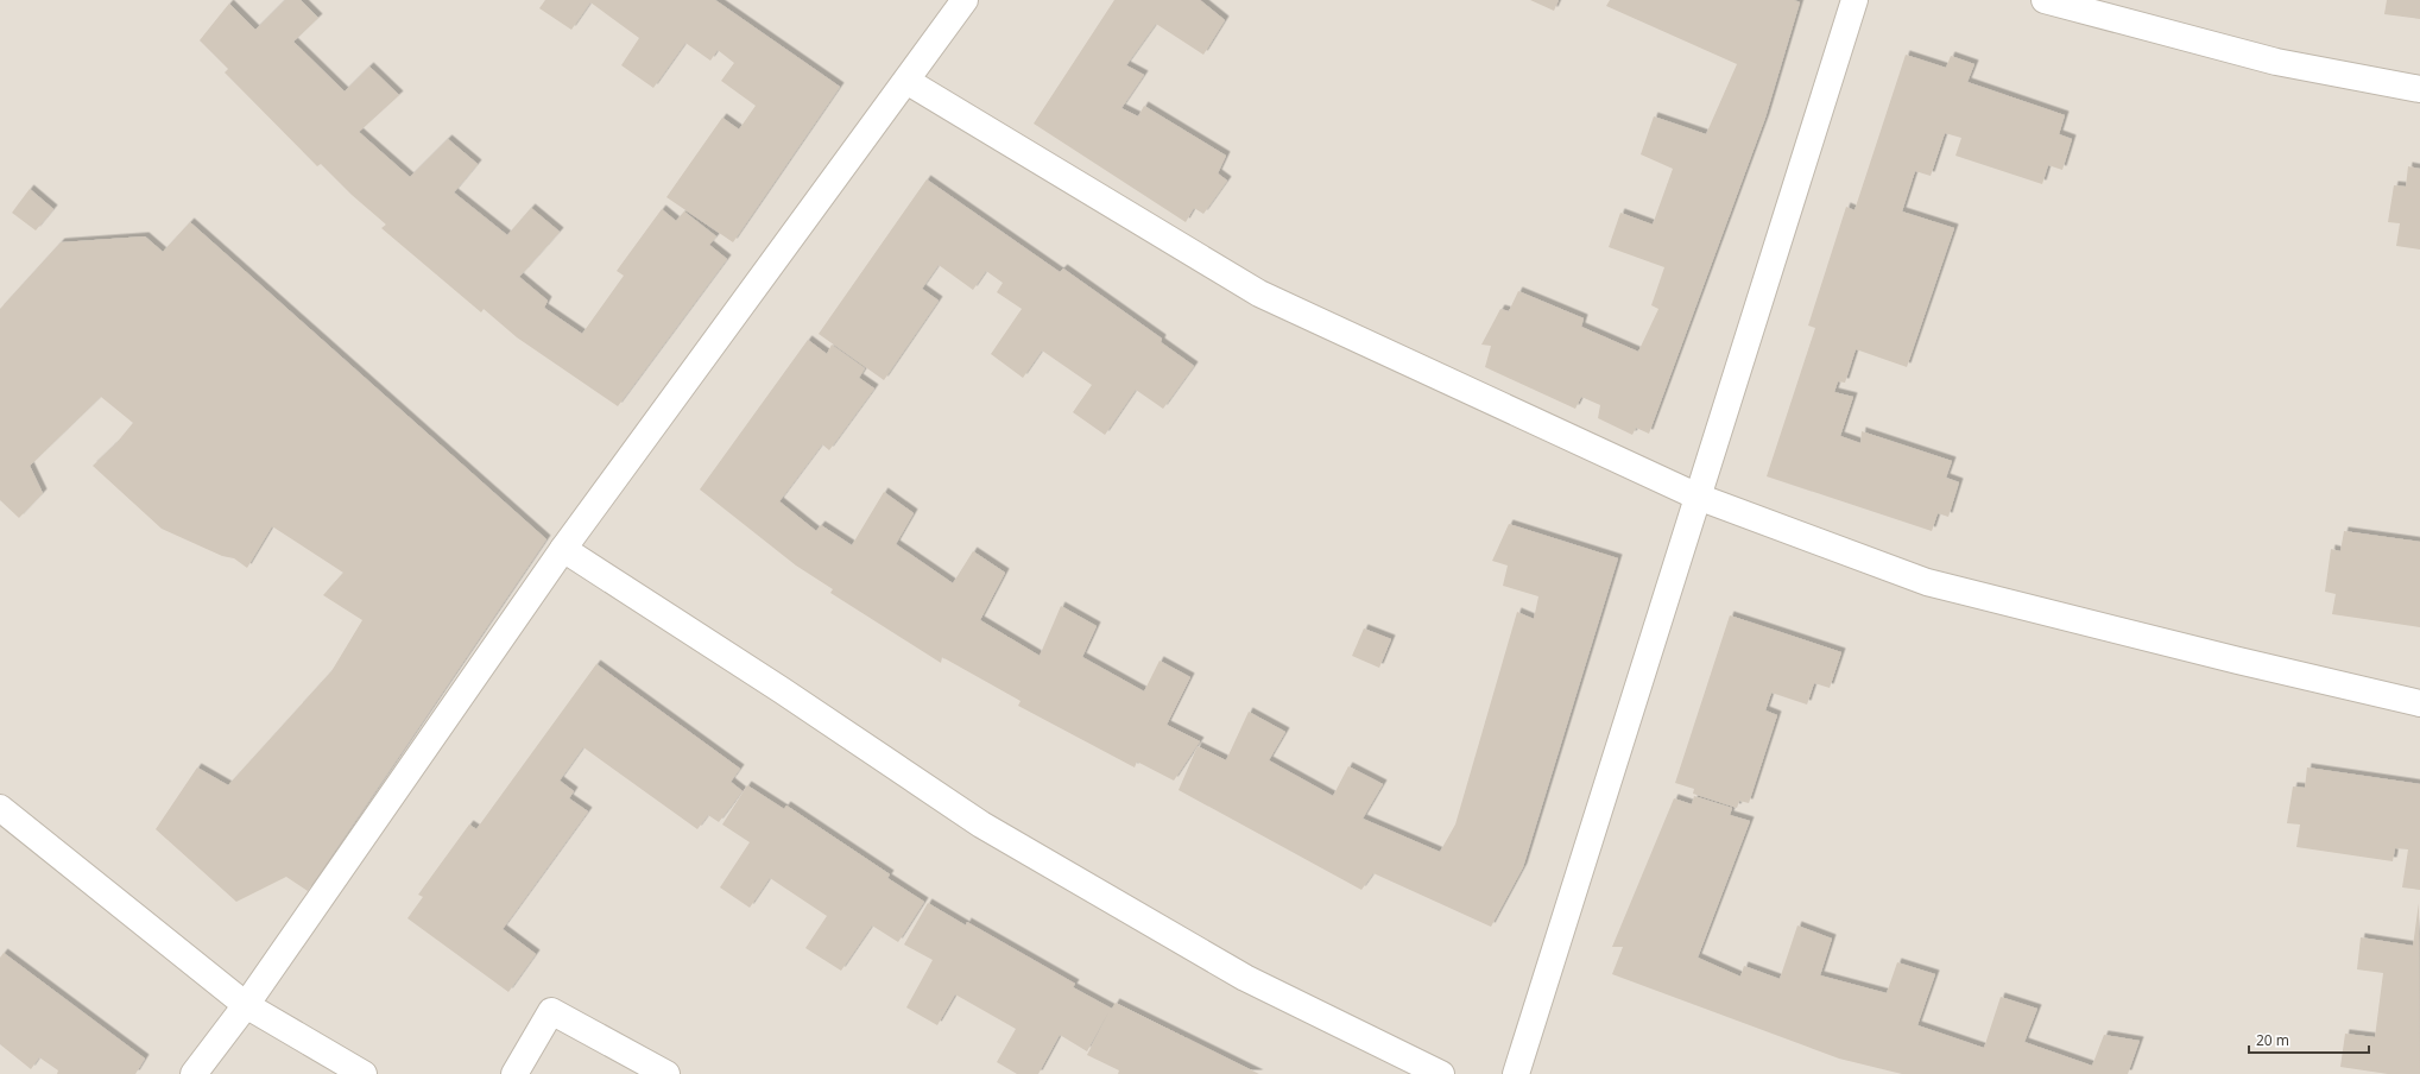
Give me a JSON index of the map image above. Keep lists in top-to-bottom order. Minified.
{"scale_bar":"20 m"}
